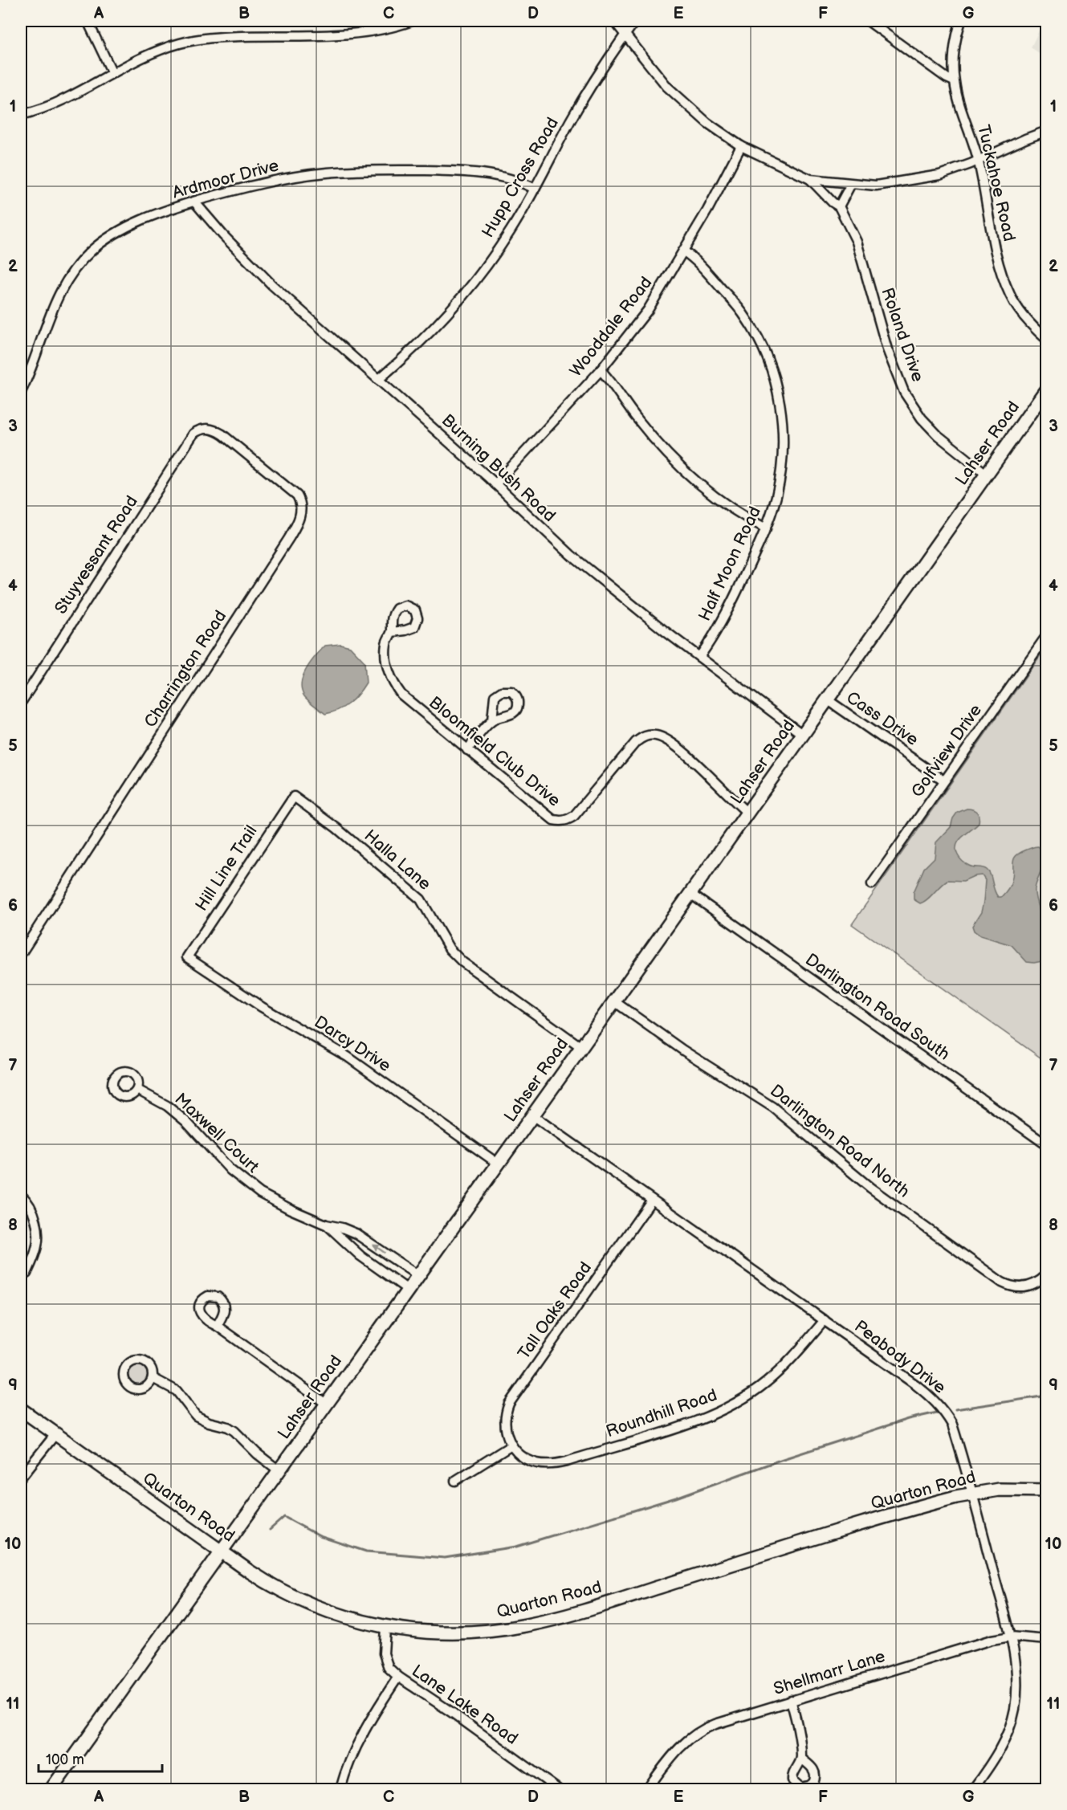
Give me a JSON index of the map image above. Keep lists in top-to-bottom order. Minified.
{"streets":{"street":["Hupp Cross Road","Ardmoor Drive","Tuckahoe Road","Wooddale Road","Roland Drive","Lahser Road","Burning Bush Road","Stuyvessant Road","Half Moon Road","Charrington Road","Cass Drive","Golfview Drive","Bloomfield Club Drive","Halla Lane","Hill Line Trail","Darlington Road South","Darcy Drive","Maxwell Court","Darlington Road North","Tall Oaks Road","Peabody Drive","Roundhill Road","Quarton Road","Shellmarr Lane","Lane Lake Road"]},"crossings":[["Hupp Cross Road","Ardmoor Drive"],["Hupp Cross Road","Burning Bush Road"],["Ardmoor Drive","Burning Bush Road"],["Wooddale Road","Burning Bush Road"],["Wooddale Road","Half Moon Road"],["Roland Drive","Lahser Road"],["Lahser Road","Burning Bush Road"],["Lahser Road","Cass Drive"],["Lahser Road","Bloomfield Club Drive"],["Lahser Road","Halla Lane"],["Lahser Road","Darlington Road South"],["Lahser Road","Darcy Drive"],["Lahser Road","Maxwell Court"],["Lahser Road","Darlington Road North"],["Lahser Road","Peabody Drive"],["Lahser Road","Quarton Road"],["Burning Bush Road","Half Moon Road"],["Stuyvessant Road","Charrington Road"],["Cass Drive","Golfview Drive"],["Halla Lane","Hill Line Trail"],["Hill Line Trail","Darcy Drive"],["Tall Oaks Road","Peabody Drive"],["Tall Oaks Road","Roundhill Road"],["Peabody Drive","Roundhill Road"],["Peabody Drive","Quarton Road"],["Peabody Drive","Shellmarr Lane"],["Quarton Road","Lane Lake Road"]],"scale_bar":"100 m","grid":{"columns":["A","B","C","D","E","F","G"],"rows":["1","2","3","4","5","6","7","8","9","10","11"]}}
